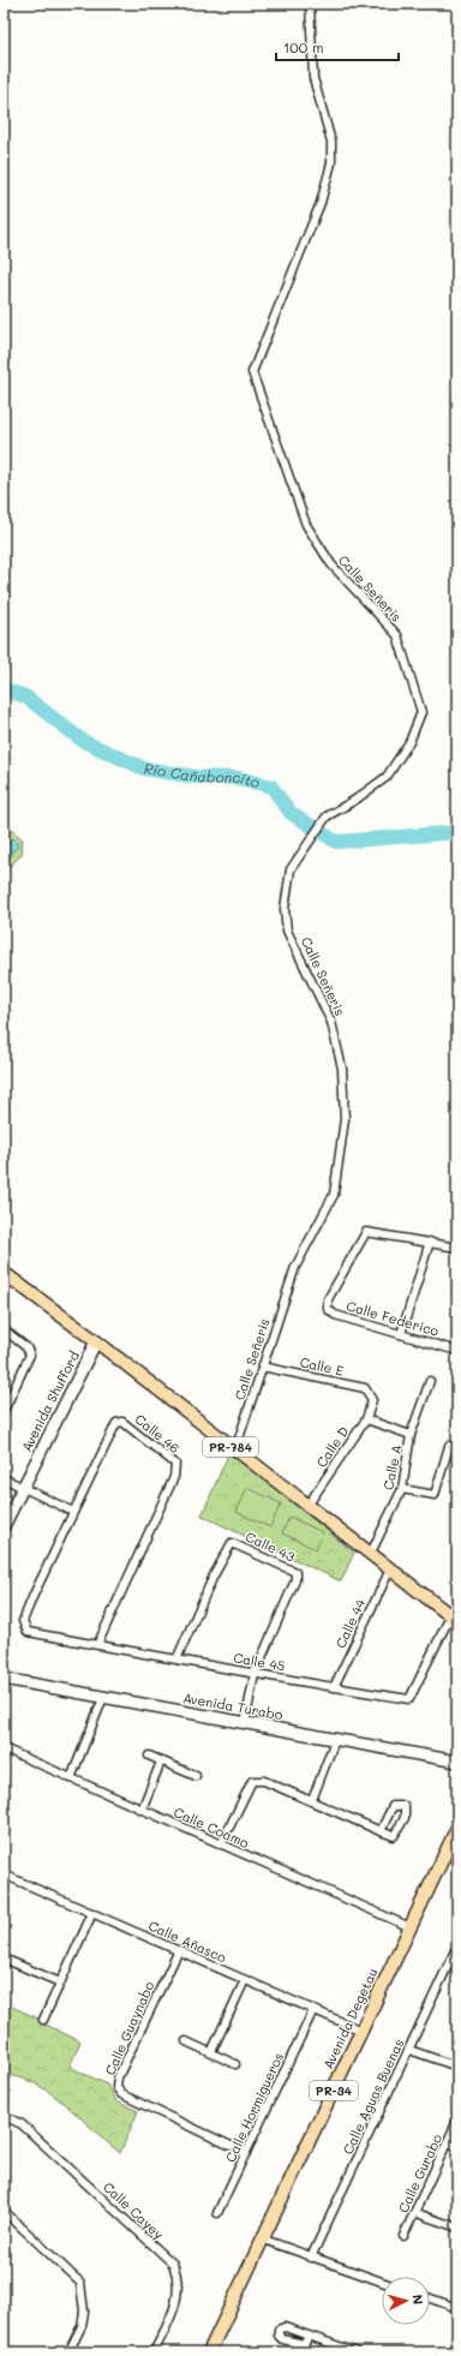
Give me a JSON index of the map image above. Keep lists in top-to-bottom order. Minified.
{"streets":{"main road":["PR-784","Avenida Degetau","PR-34"],"street":["Calle Señeris","Calle Federico","Calle E","Avenida Shufford","Calle 46","Calle D","Calle A","Calle 43","Calle 44","Calle 45","Avenida Turabo","Calle Coamo","Calle Añasco","Calle Guaynabo","Calle Aguas Buenas","Calle Hormigueros","Calle Gurabo","Calle Cayey"]},"crossings":[["Calle Señeris","Calle E"],["Calle Señeris","PR-784"],["Calle E","Calle D"],["Avenida Shufford","PR-784"],["Calle 46","Calle 45"],["PR-784","Calle D"],["PR-784","Calle A"],["PR-784","Calle 44"],["PR-784","Calle 45"],["Calle 43","Calle 45"],["Calle 43","Avenida Turabo"],["Calle 44","Calle 45"],["Calle Coamo","Avenida Degetau"],["Calle Añasco","Avenida Degetau"],["Calle Añasco","Calle Guaynabo"],["Calle Añasco","Calle Hormigueros"],["Calle Guaynabo","Calle Hormigueros"]],"water":["Río Cañaboncito"],"scale_bar":"100 m","north":"right"}
